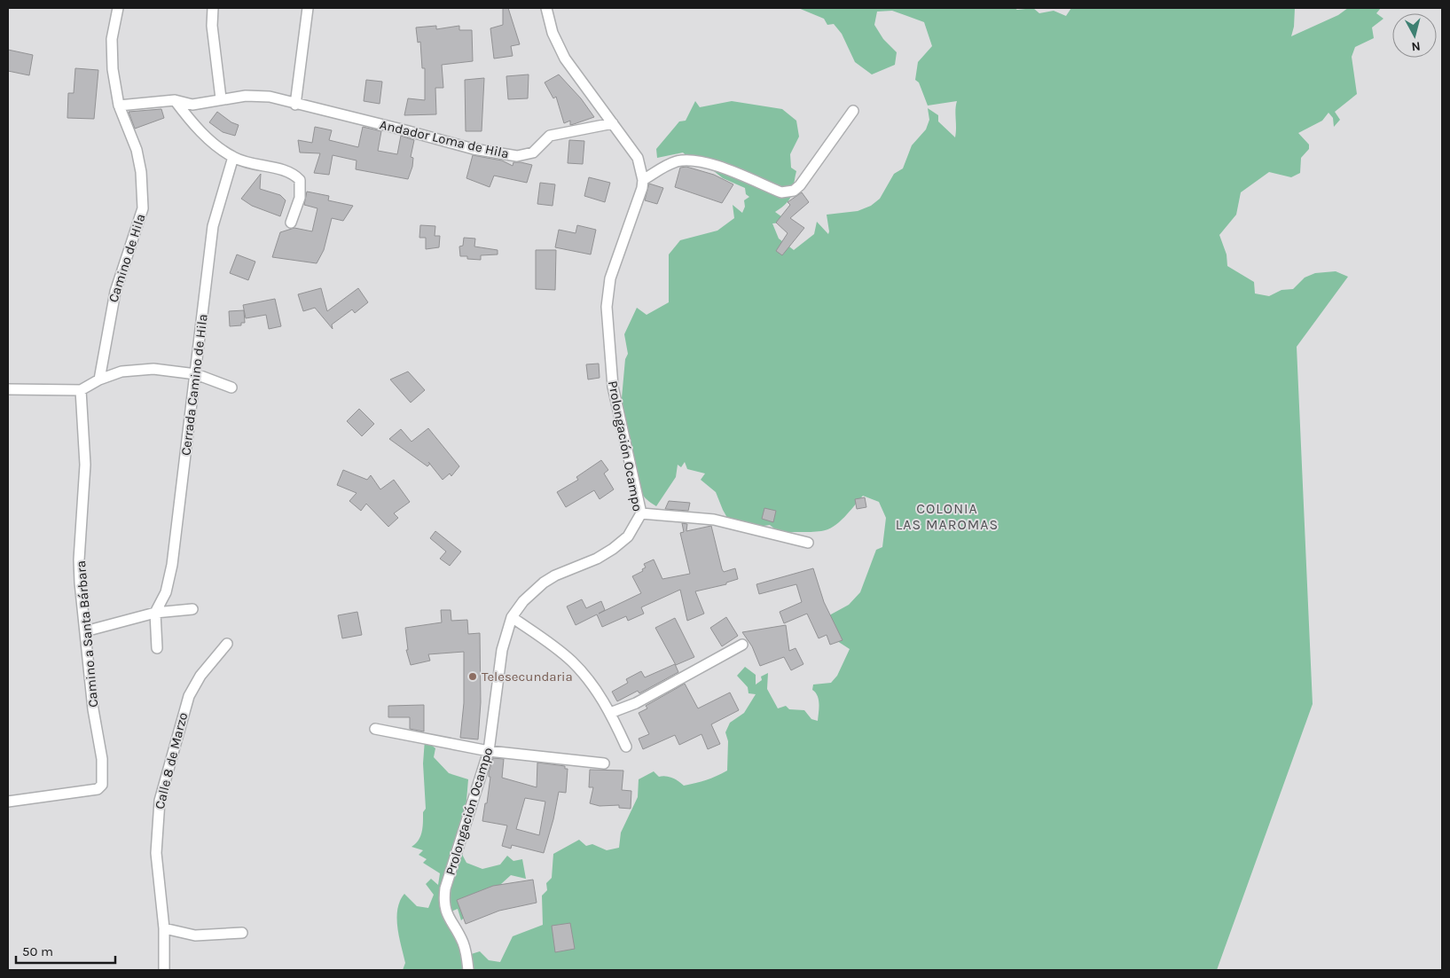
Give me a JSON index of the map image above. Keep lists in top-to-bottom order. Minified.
{"streets":{"street":["Andador Loma de Hila","Camino de Hila","Cerrada Camino de Hila","Prolongación Ocampo","Camino a Santa Bárbara","Calle 8 de Marzo"]},"crossings":[["Andador Loma de Hila","Camino de Hila"]],"districts":["COLONIA LAS MAROMAS"],"places":["Telesecundaria"],"scale_bar":"50 m","north":"bottom"}
